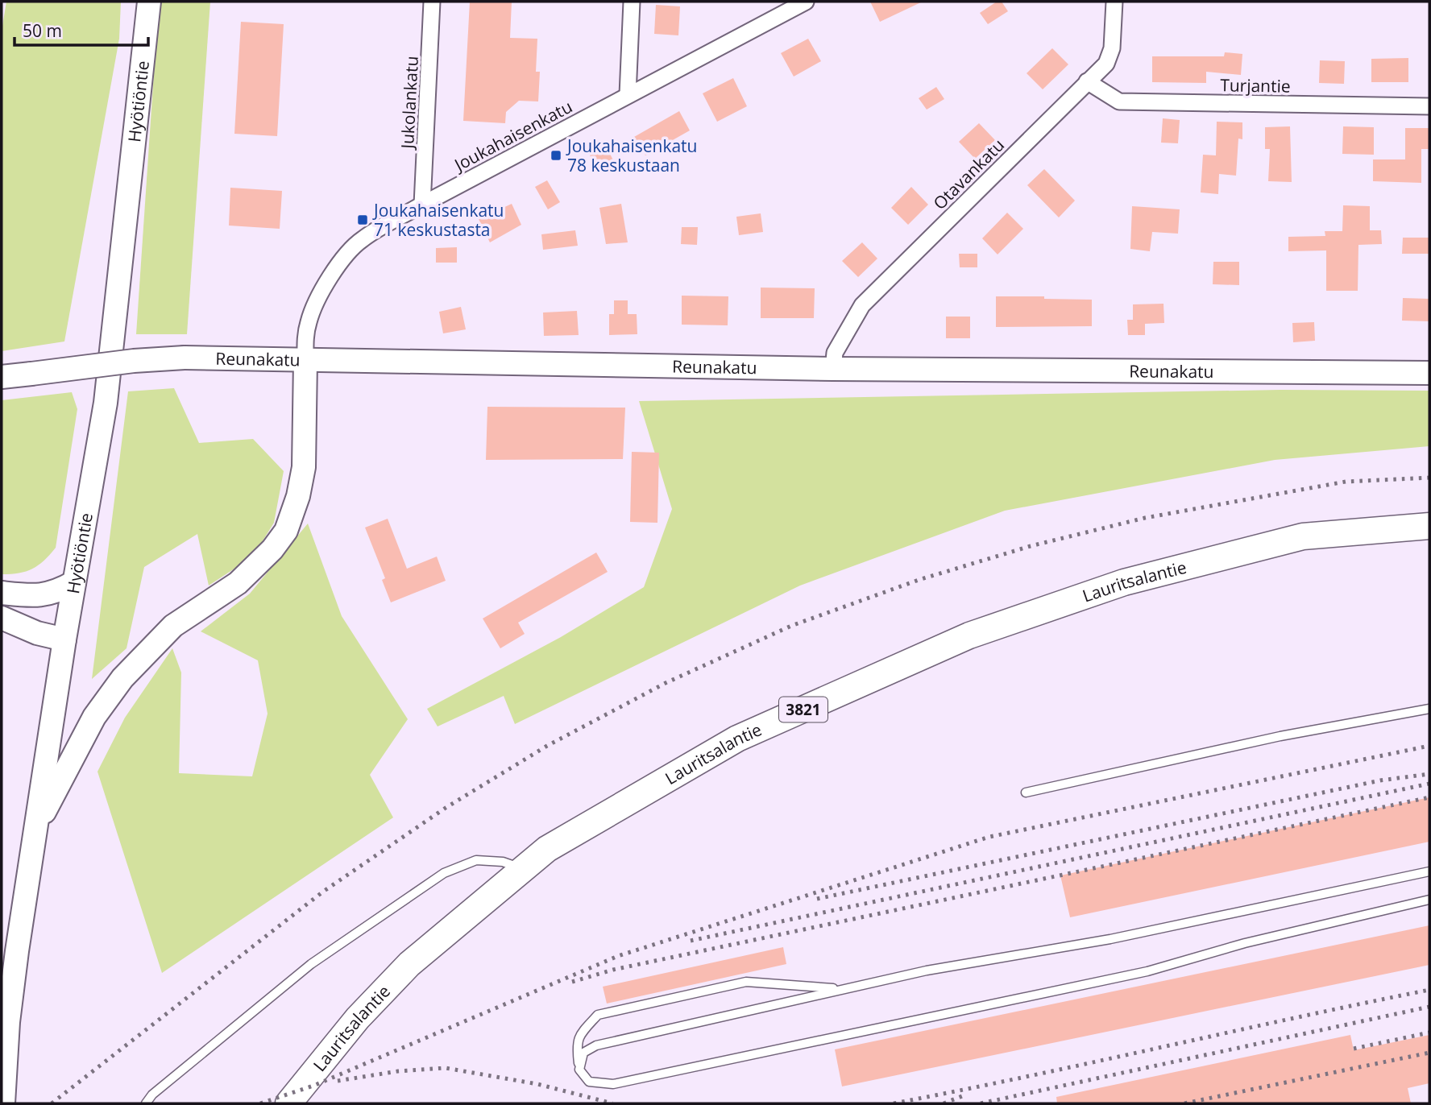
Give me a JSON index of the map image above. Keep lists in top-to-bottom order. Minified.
{"streets":{"main road":["Hyötiöntie","Reunakatu","Lauritsalantie","3821"],"street":["Turjantie","Jukolankatu","Joukahaisenkatu","Otavankatu"]},"crossings":[["Turjantie","Otavankatu"],["Jukolankatu","Joukahaisenkatu"],["Joukahaisenkatu","Reunakatu"],["Otavankatu","Reunakatu"]],"places":{"transit":["Joukahaisenkatu 78 keskustaan","Joukahaisenkatu 71 keskustasta"]},"scale_bar":"50 m"}
